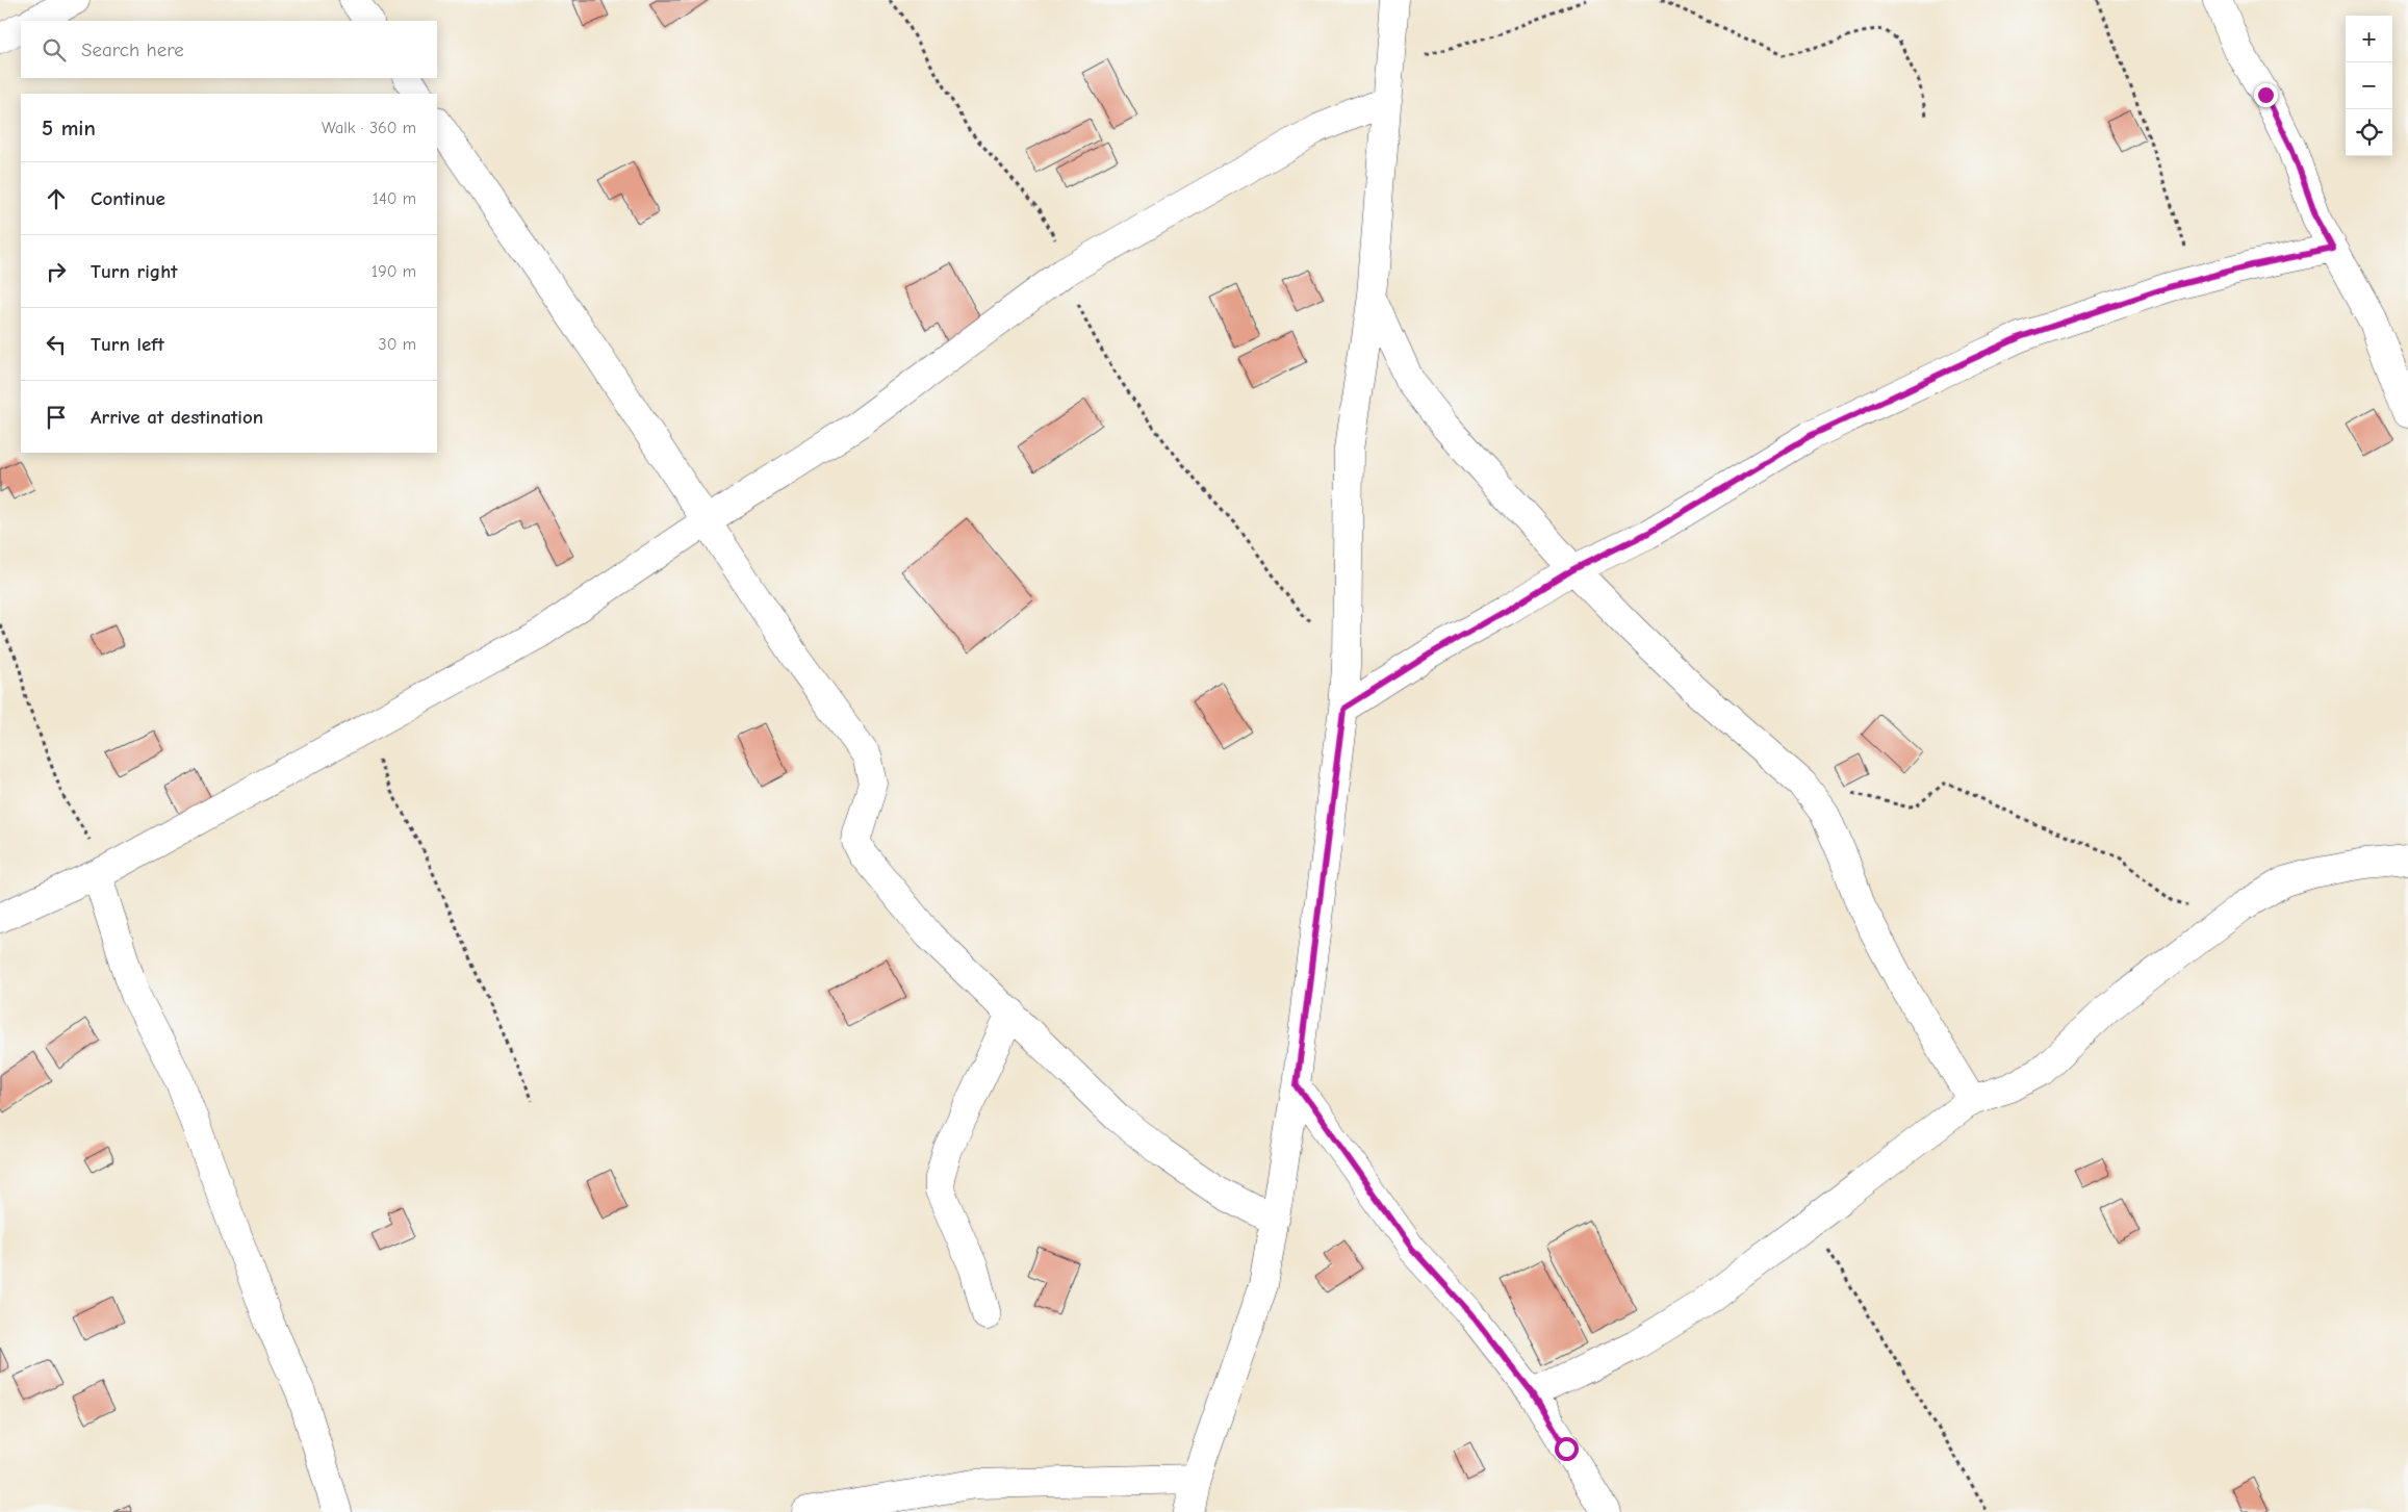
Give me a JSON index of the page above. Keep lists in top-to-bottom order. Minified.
{"page":{"map_buttons":["+","−"],"search":"Search here","heading":["5 min","Walk · 360 m"],"list":[["Continue","140 m"],["Turn right","190 m"],["Turn left","30 m"],"Arrive at destination"]}}
